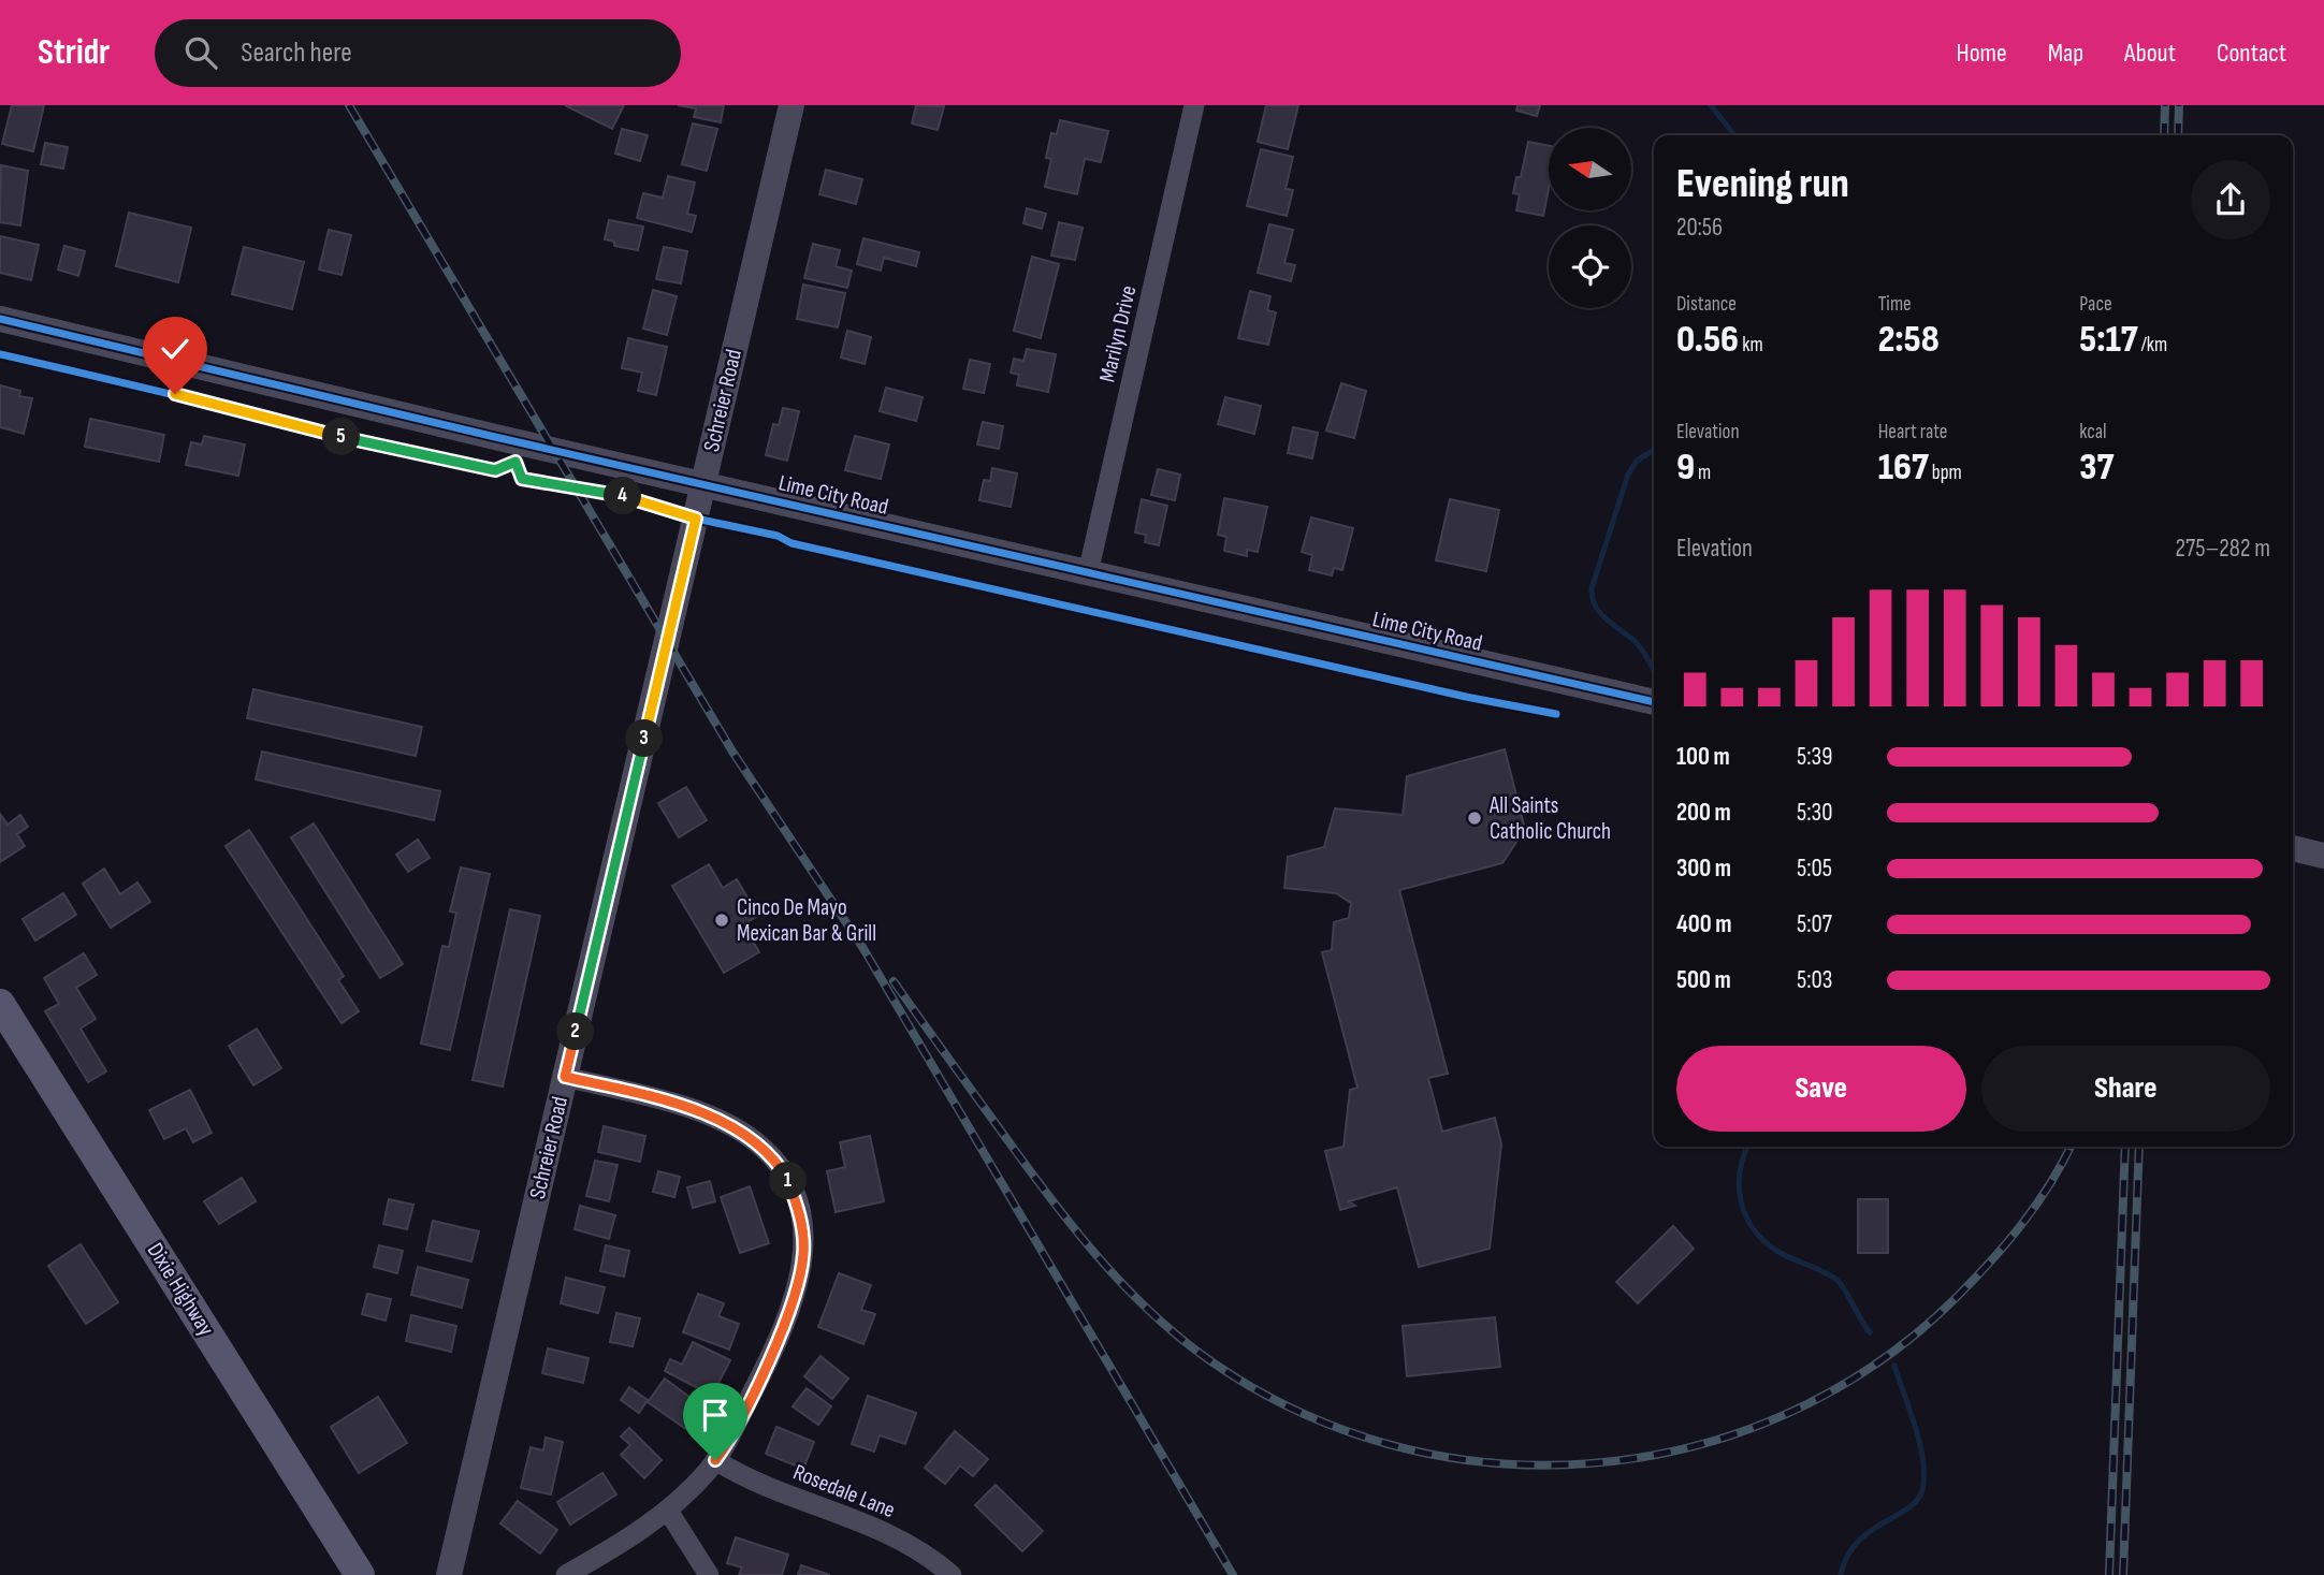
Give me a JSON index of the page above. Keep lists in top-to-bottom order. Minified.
{"streets":{"main road":["Dixie Highway"],"street":["Marilyn Drive","Schreier Road","Lime City Road","Rosedale Lane"]},"crossings":[["Marilyn Drive","Lime City Road"],["Schreier Road","Lime City Road"]],"places":["All Saints Catholic Church","Cinco De Mayo Mexican Bar & Grill"],"north":"left","page":{"header":"Stridr","search":"Search here","nav":["Home","Map","About","Contact"],"heading":["Evening run","20:56"],"stats":[["Distance","0.56 km"],["Time","2:58"],["Pace","5:17 /km"],["Elevation","9 m"],["Heart rate","167 bpm"],["kcal","37"]],"pins":["5","4","3","2","1"],"chart":["Elevation","275–282 m"],"list":[{"name":"100 m","note":"5:39"},{"name":"200 m","note":"5:30"},{"name":"300 m","note":"5:05"},{"name":"400 m","note":"5:07"},{"name":"500 m","note":"5:03"}],"buttons":["Save","Share"]}}
